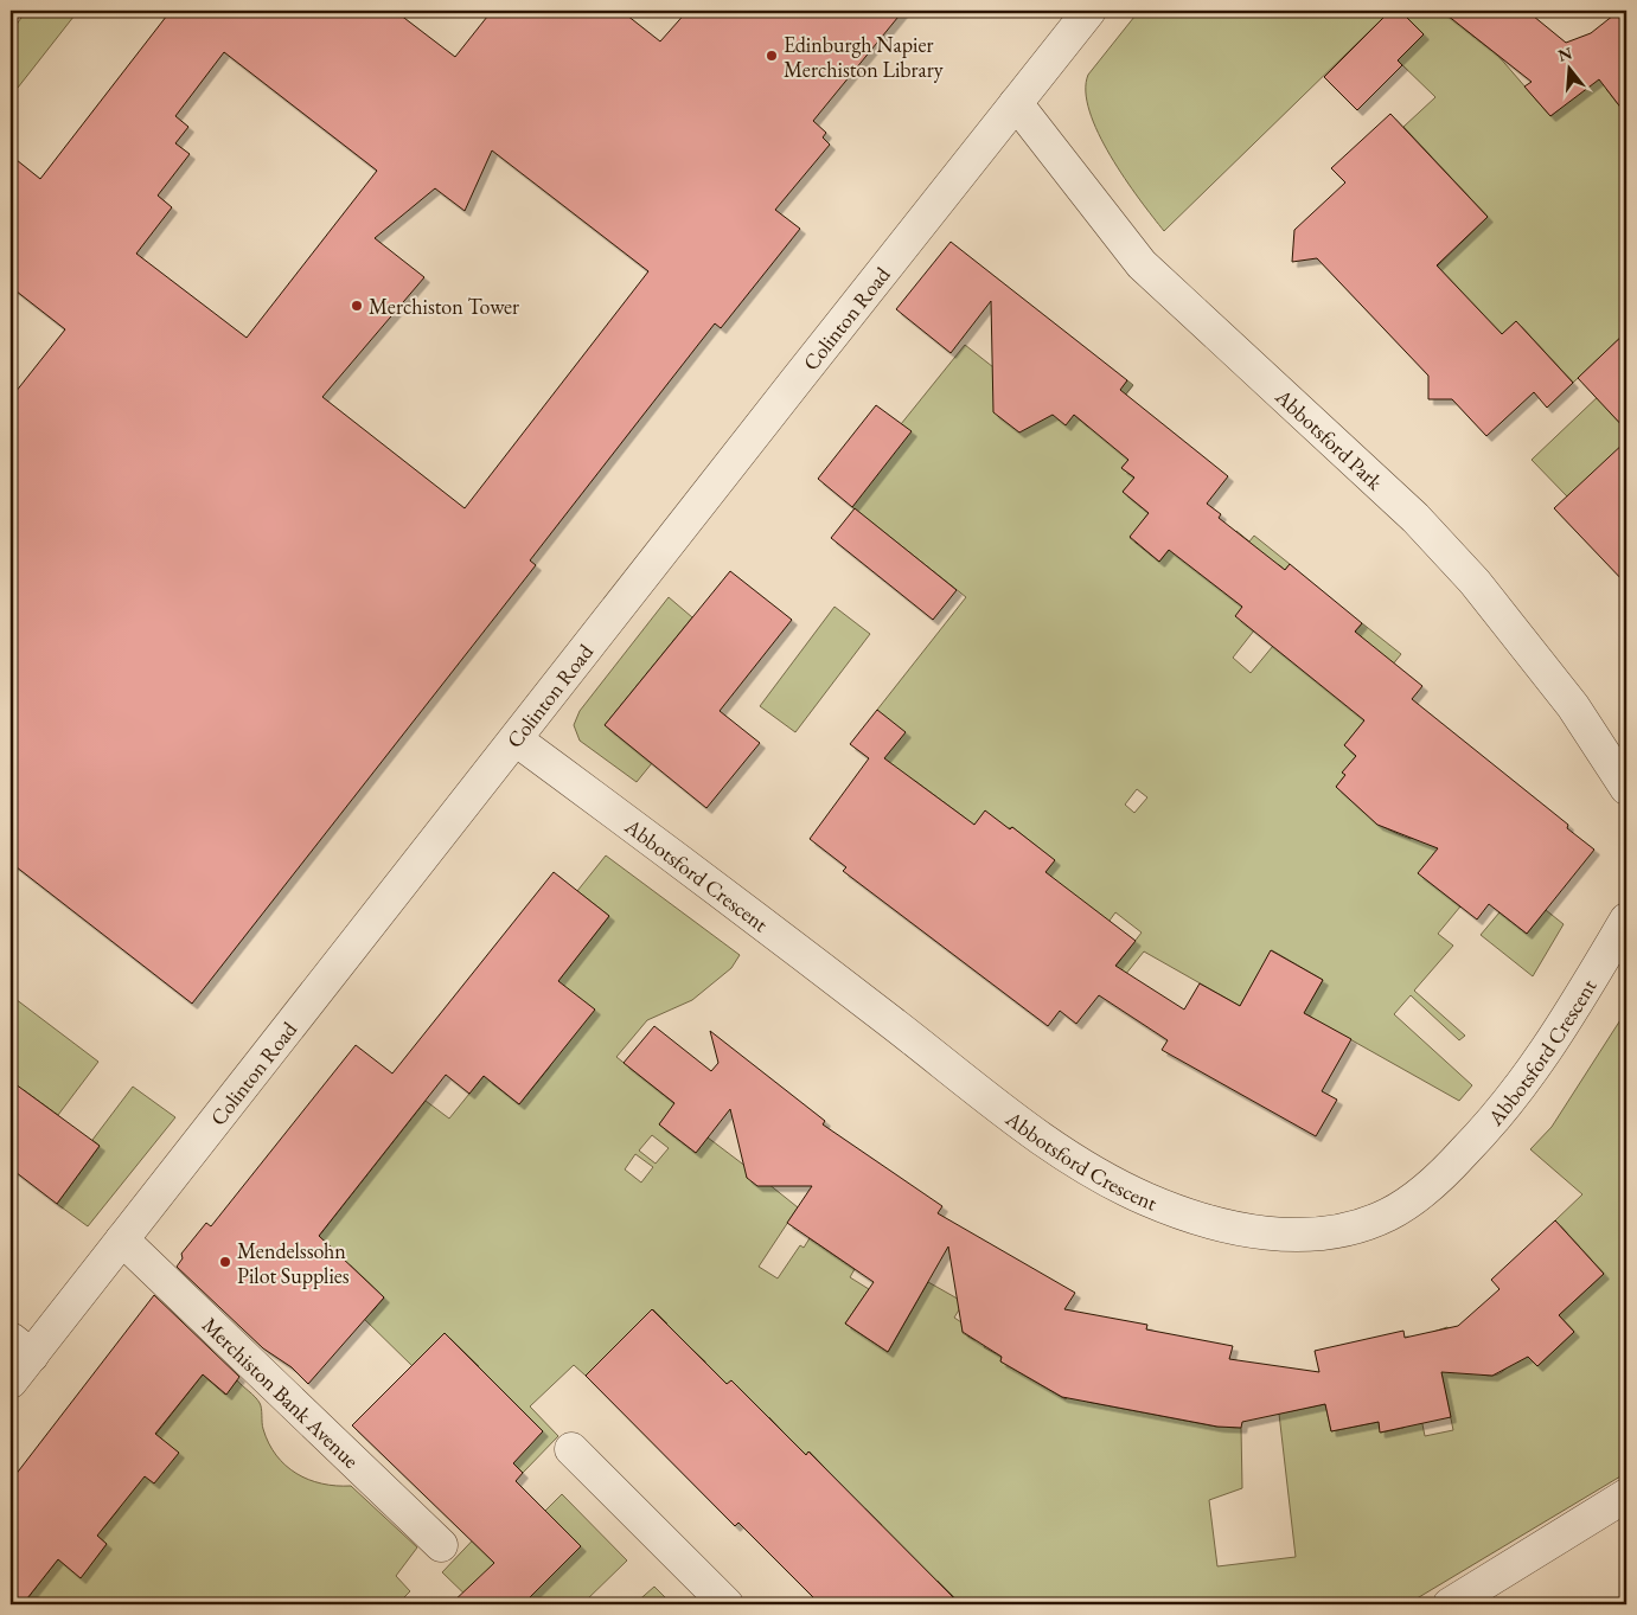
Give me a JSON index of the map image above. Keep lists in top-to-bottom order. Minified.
{"streets":{"street":["Colinton Road","Abbotsford Park","Abbotsford Crescent","Merchiston Bank Avenue"]},"crossings":[["Colinton Road","Abbotsford Park"],["Colinton Road","Abbotsford Crescent"],["Colinton Road","Merchiston Bank Avenue"]],"places":["Edinburgh Napier Merchiston Library","Merchiston Tower","Mendelssohn Pilot Supplies"],"north":"top"}
